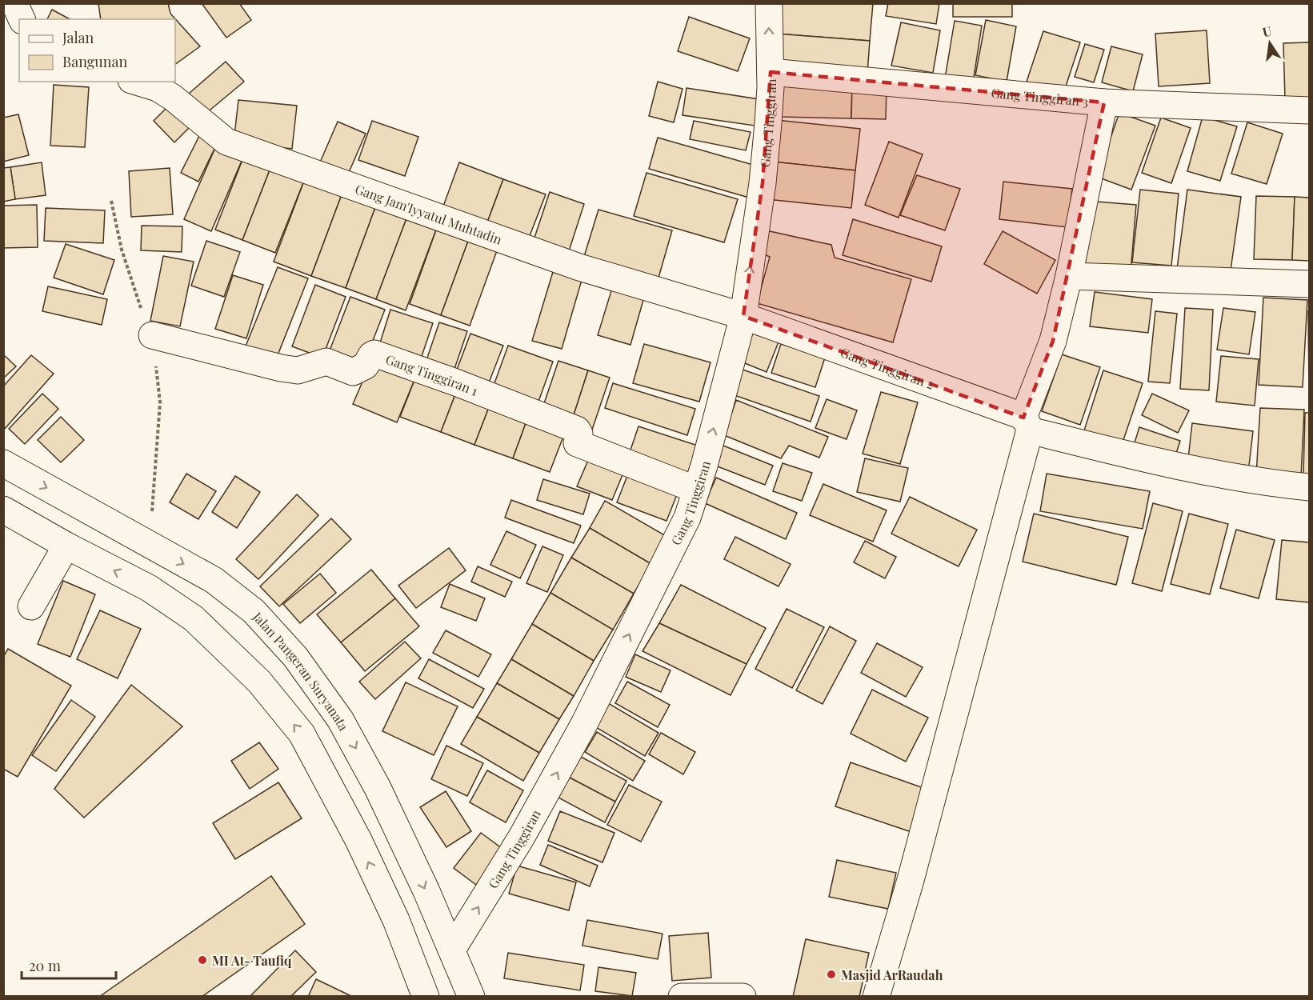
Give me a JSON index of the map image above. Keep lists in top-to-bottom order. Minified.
{"streets":{"street":["Gang Tinggiran 3","Gang Tinggiran","Gang Jam'Iyyatul Muhtadin","Gang Tinggiran 2","Gang Tinggiran 1","Jalan Pangeran Suryanata"]},"crossings":[["Gang Tinggiran 3","Gang Tinggiran"],["Gang Tinggiran","Gang Jam'Iyyatul Muhtadin"],["Gang Tinggiran","Gang Tinggiran 2"],["Gang Tinggiran","Gang Tinggiran 1"],["Gang Tinggiran","Jalan Pangeran Suryanata"],["Gang Jam'Iyyatul Muhtadin","Gang Tinggiran 2"]],"one_way":["Gang Tinggiran"],"places":["MI At- Taufiq","Masjid ArRaudah"],"legend":["Jalan","Bangunan"],"scale_bar":"20 m","north":"top"}
